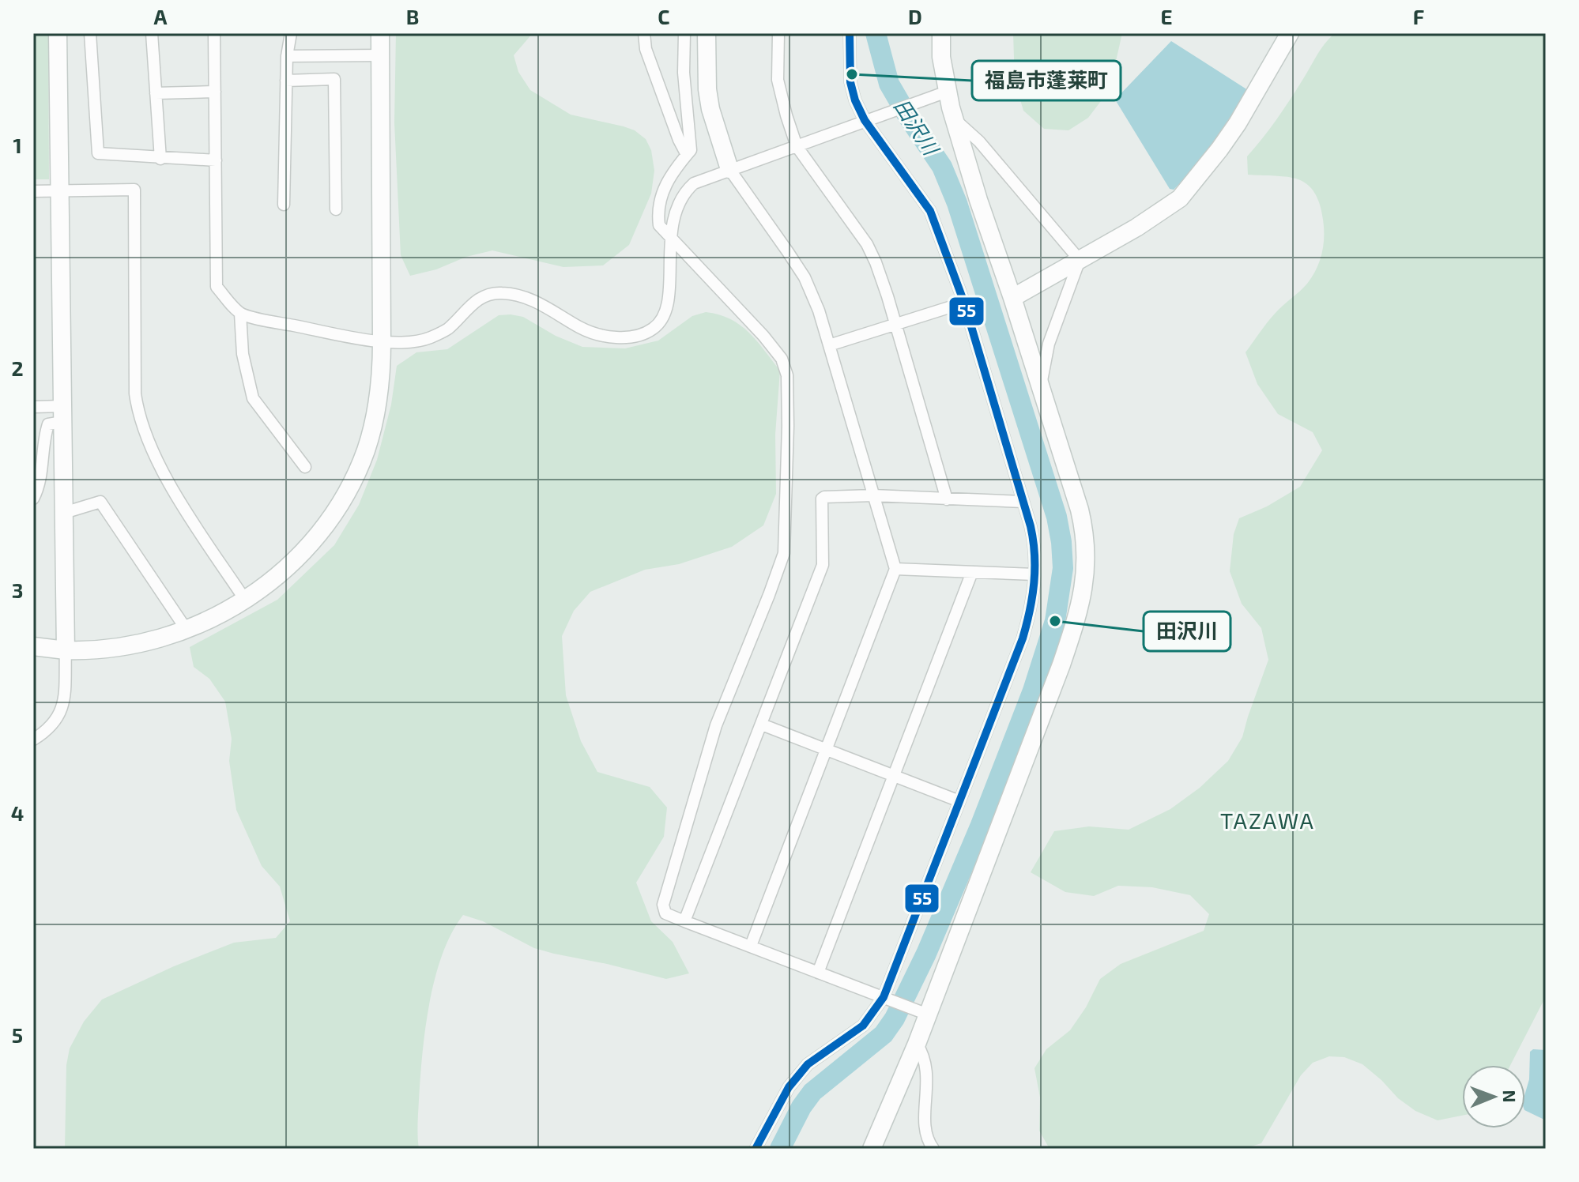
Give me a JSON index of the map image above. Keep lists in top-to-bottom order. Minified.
{"districts":["TAZAWA"],"water":["田沢川"],"places":["福島市蓬莱町","田沢川"],"lines":["transit line 55"],"north":"right","grid":{"columns":["A","B","C","D","E","F"],"rows":["1","2","3","4","5"]}}
